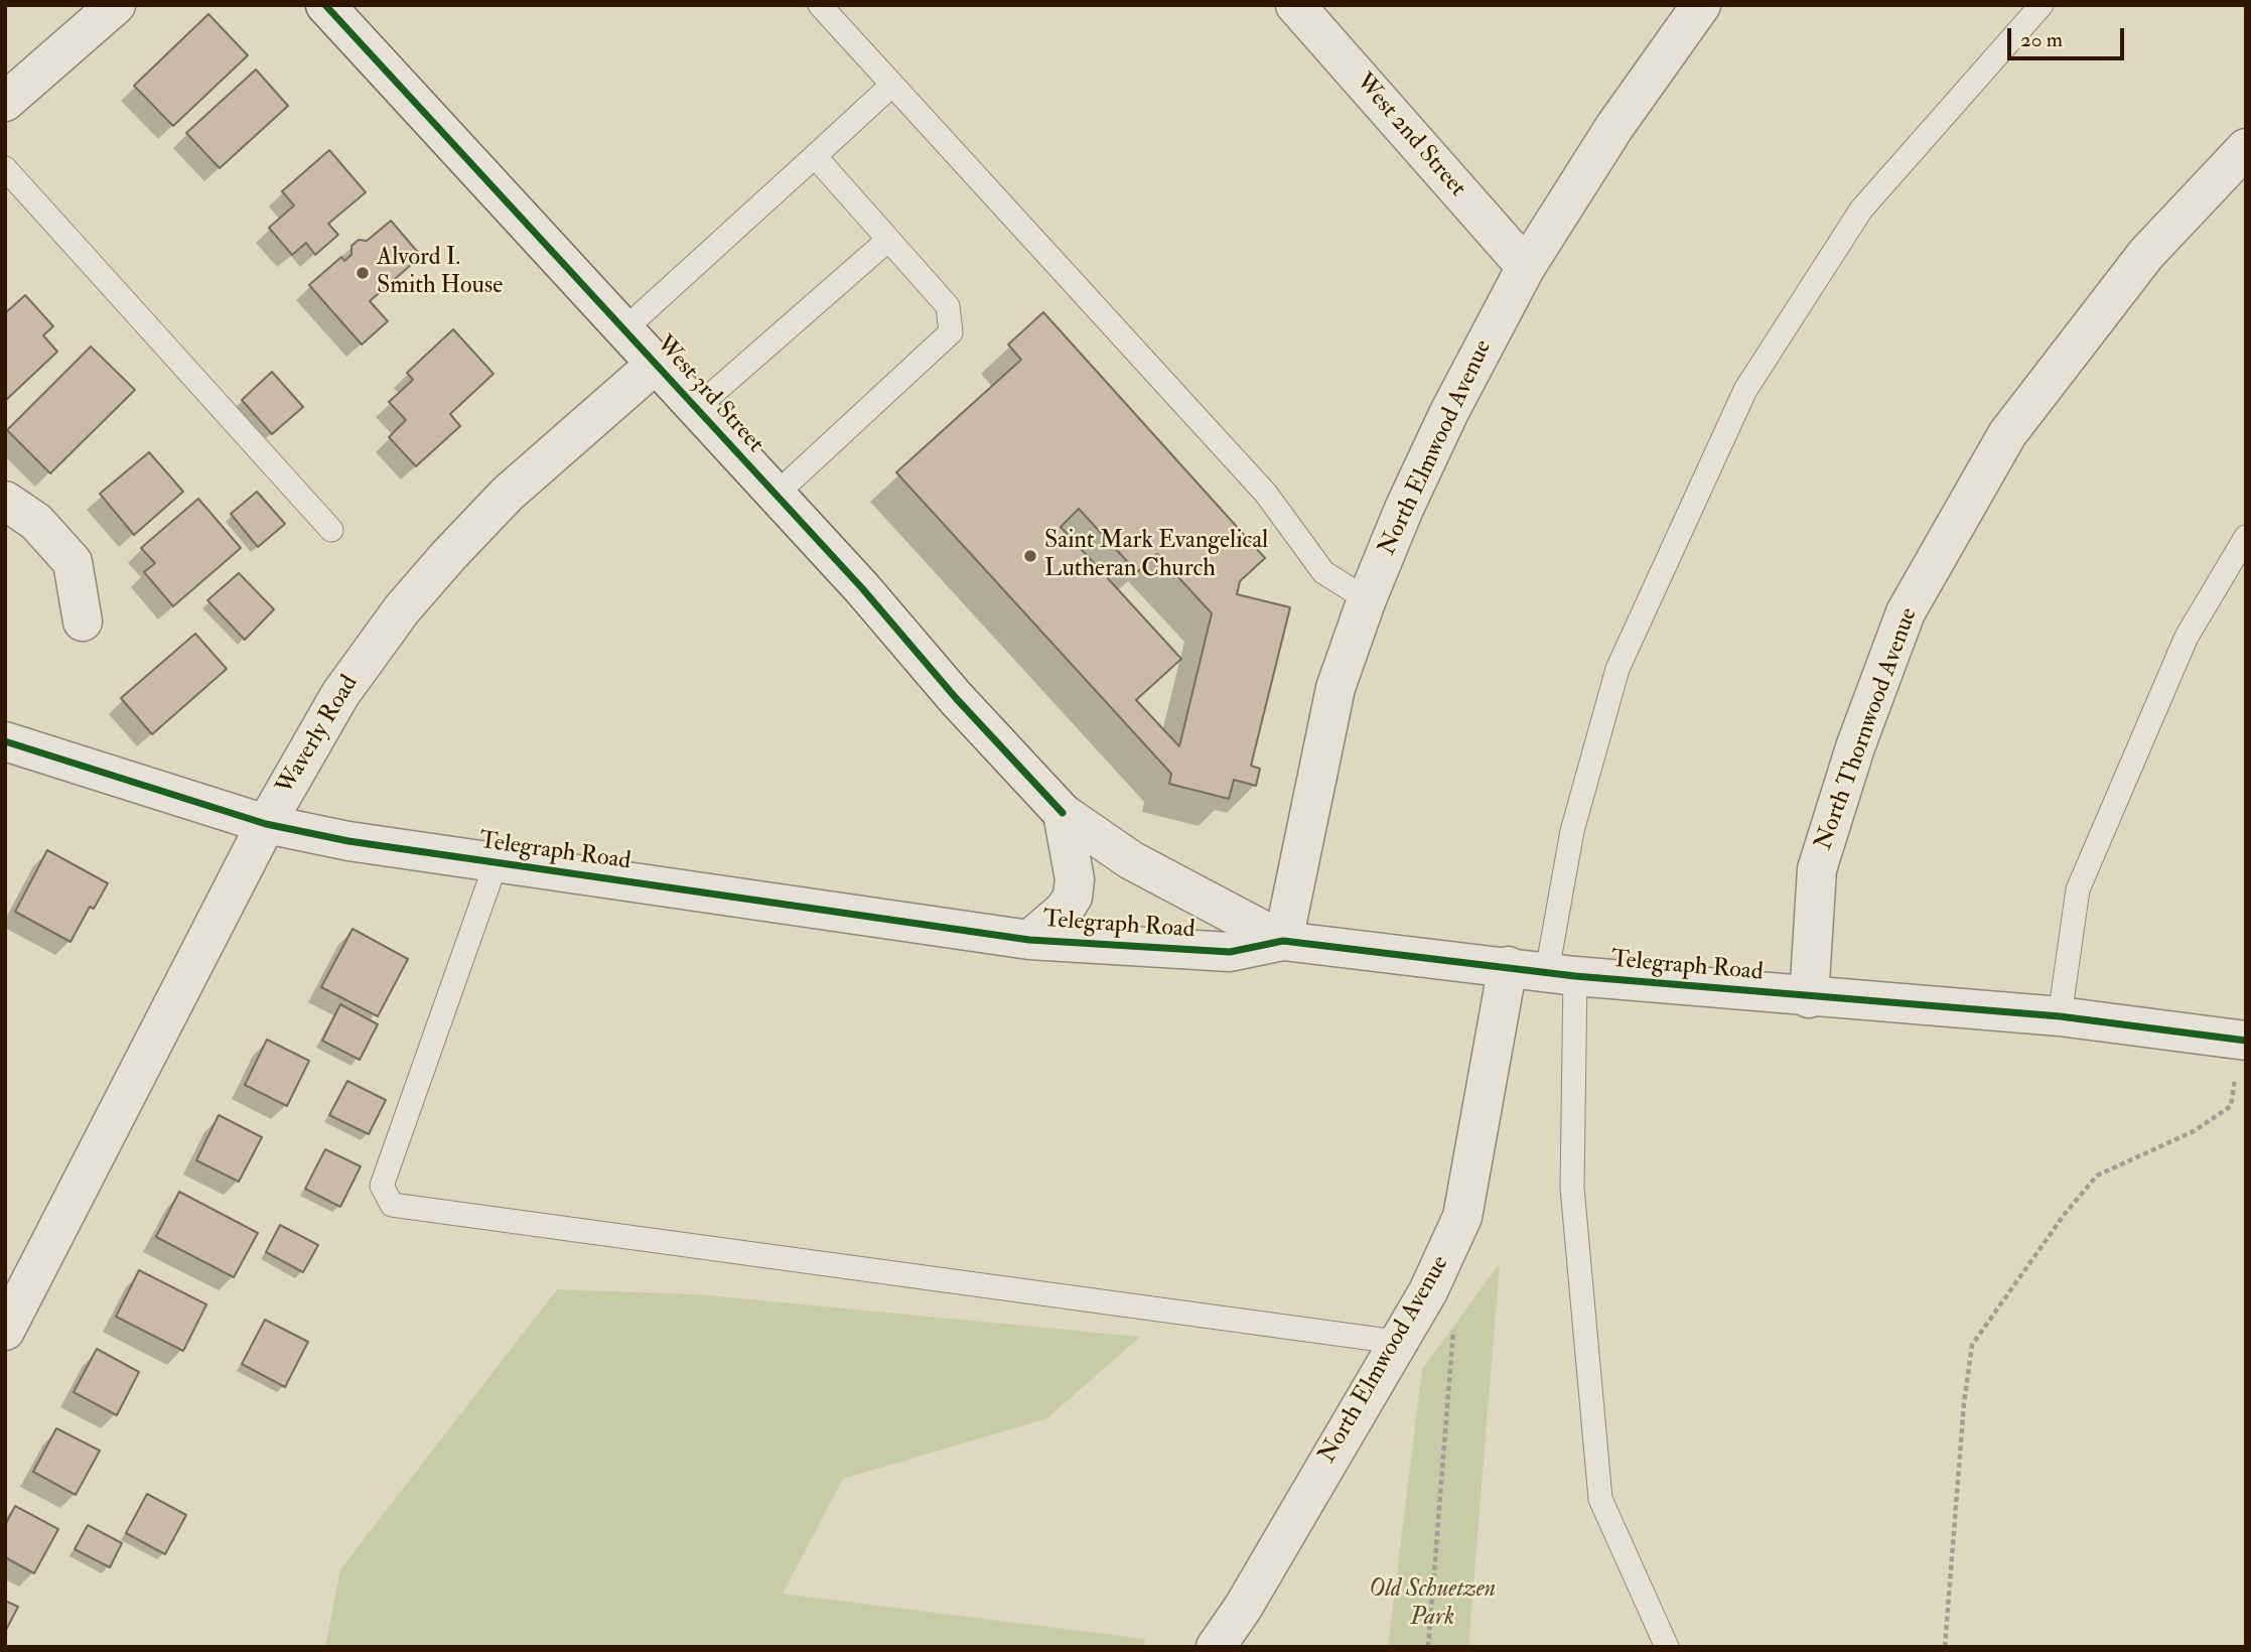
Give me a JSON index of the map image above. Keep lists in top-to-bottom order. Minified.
{"streets":{"street":["West 2nd Street","West 3rd Street","North Elmwood Avenue","North Thornwood Avenue","Waverly Road","Telegraph Road"]},"crossings":[["West 2nd Street","North Elmwood Avenue"],["West 3rd Street","North Elmwood Avenue"],["West 3rd Street","Waverly Road"],["West 3rd Street","Telegraph Road"],["North Elmwood Avenue","Telegraph Road"],["North Thornwood Avenue","Telegraph Road"],["Waverly Road","Telegraph Road"]],"parks":["Old Schuetzen Park"],"places":["Alvord I. Smith House","Saint Mark Evangelical Lutheran Church"],"scale_bar":"20 m"}
